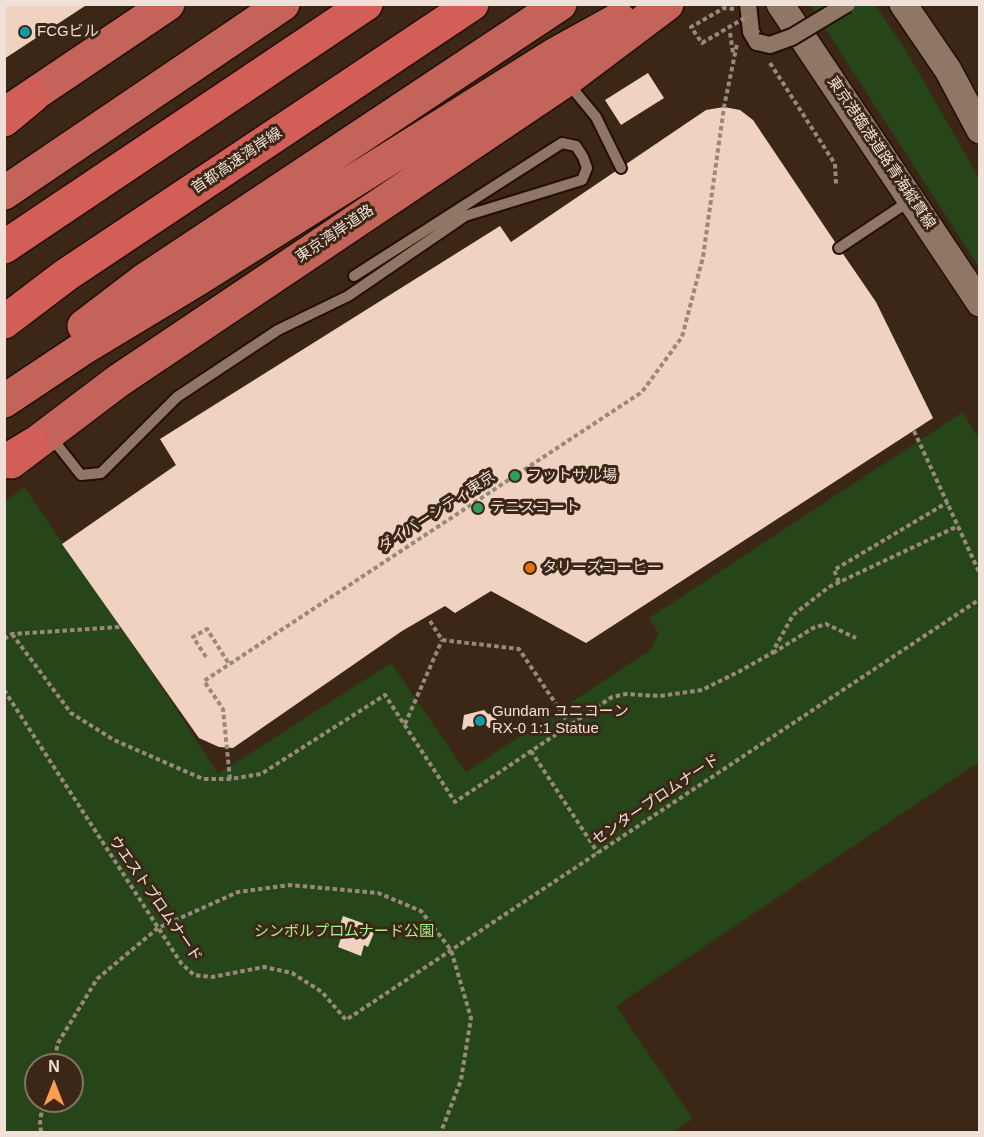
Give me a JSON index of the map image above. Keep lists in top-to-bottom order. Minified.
{"streets":{"highway":["首都高速湾岸線","東京湾岸道路"],"street":["東京港臨港道路青海縦貫線"],"path":["ダイバーシティ東京","センタープロムナード","ウエストプロムナード"]},"crossings":[["センタープロムナード","ウエストプロムナード"]],"parks":["シンボルプロムナード公園"],"places":["FCGビル","フットサル場","テニスコート","タリーズコーヒー","Gundam ユニコーン RX-0 1:1 Statue"],"north":"top"}
